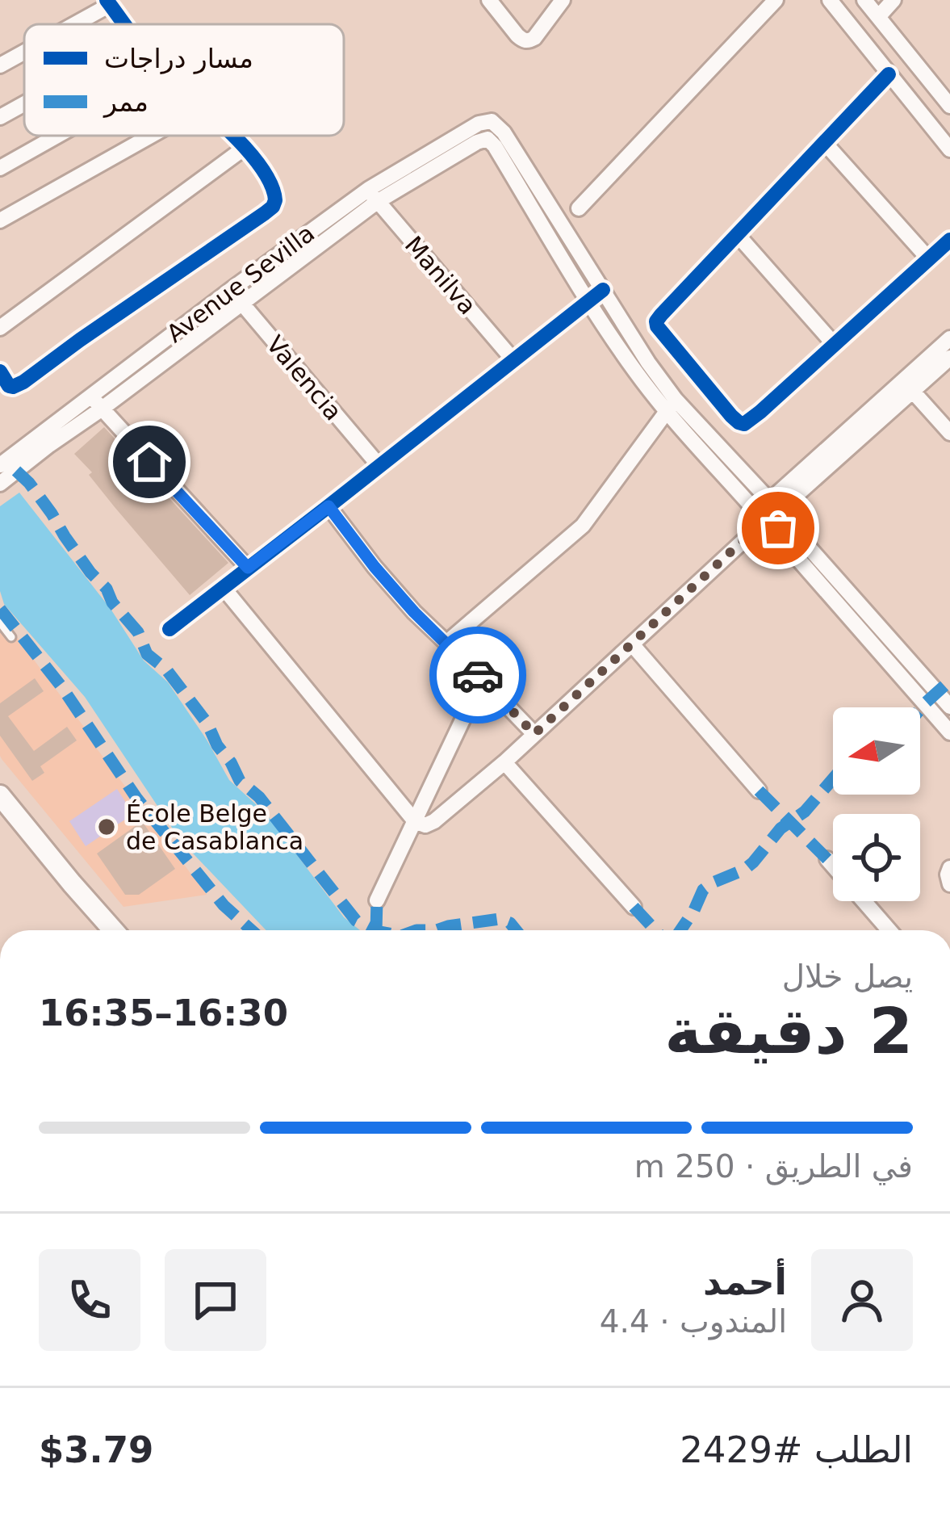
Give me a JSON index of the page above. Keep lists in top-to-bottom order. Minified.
{"streets":{"street":["Manilva","Avenue Sevilla","Valencia"]},"crossings":[["Manilva","Avenue Sevilla"],["Avenue Sevilla","Valencia"]],"places":["École Belge de Casablanca"],"legend":["مسار دراجات","ممر"],"north":"left","page":{"heading":["2 دقيقة","يصل خلال","16:30–16:35"],"panel":["أحمد","المندوب · 4.4","الطلب #2429","$3.79"],"bar":"في الطريق · 250 m"}}
